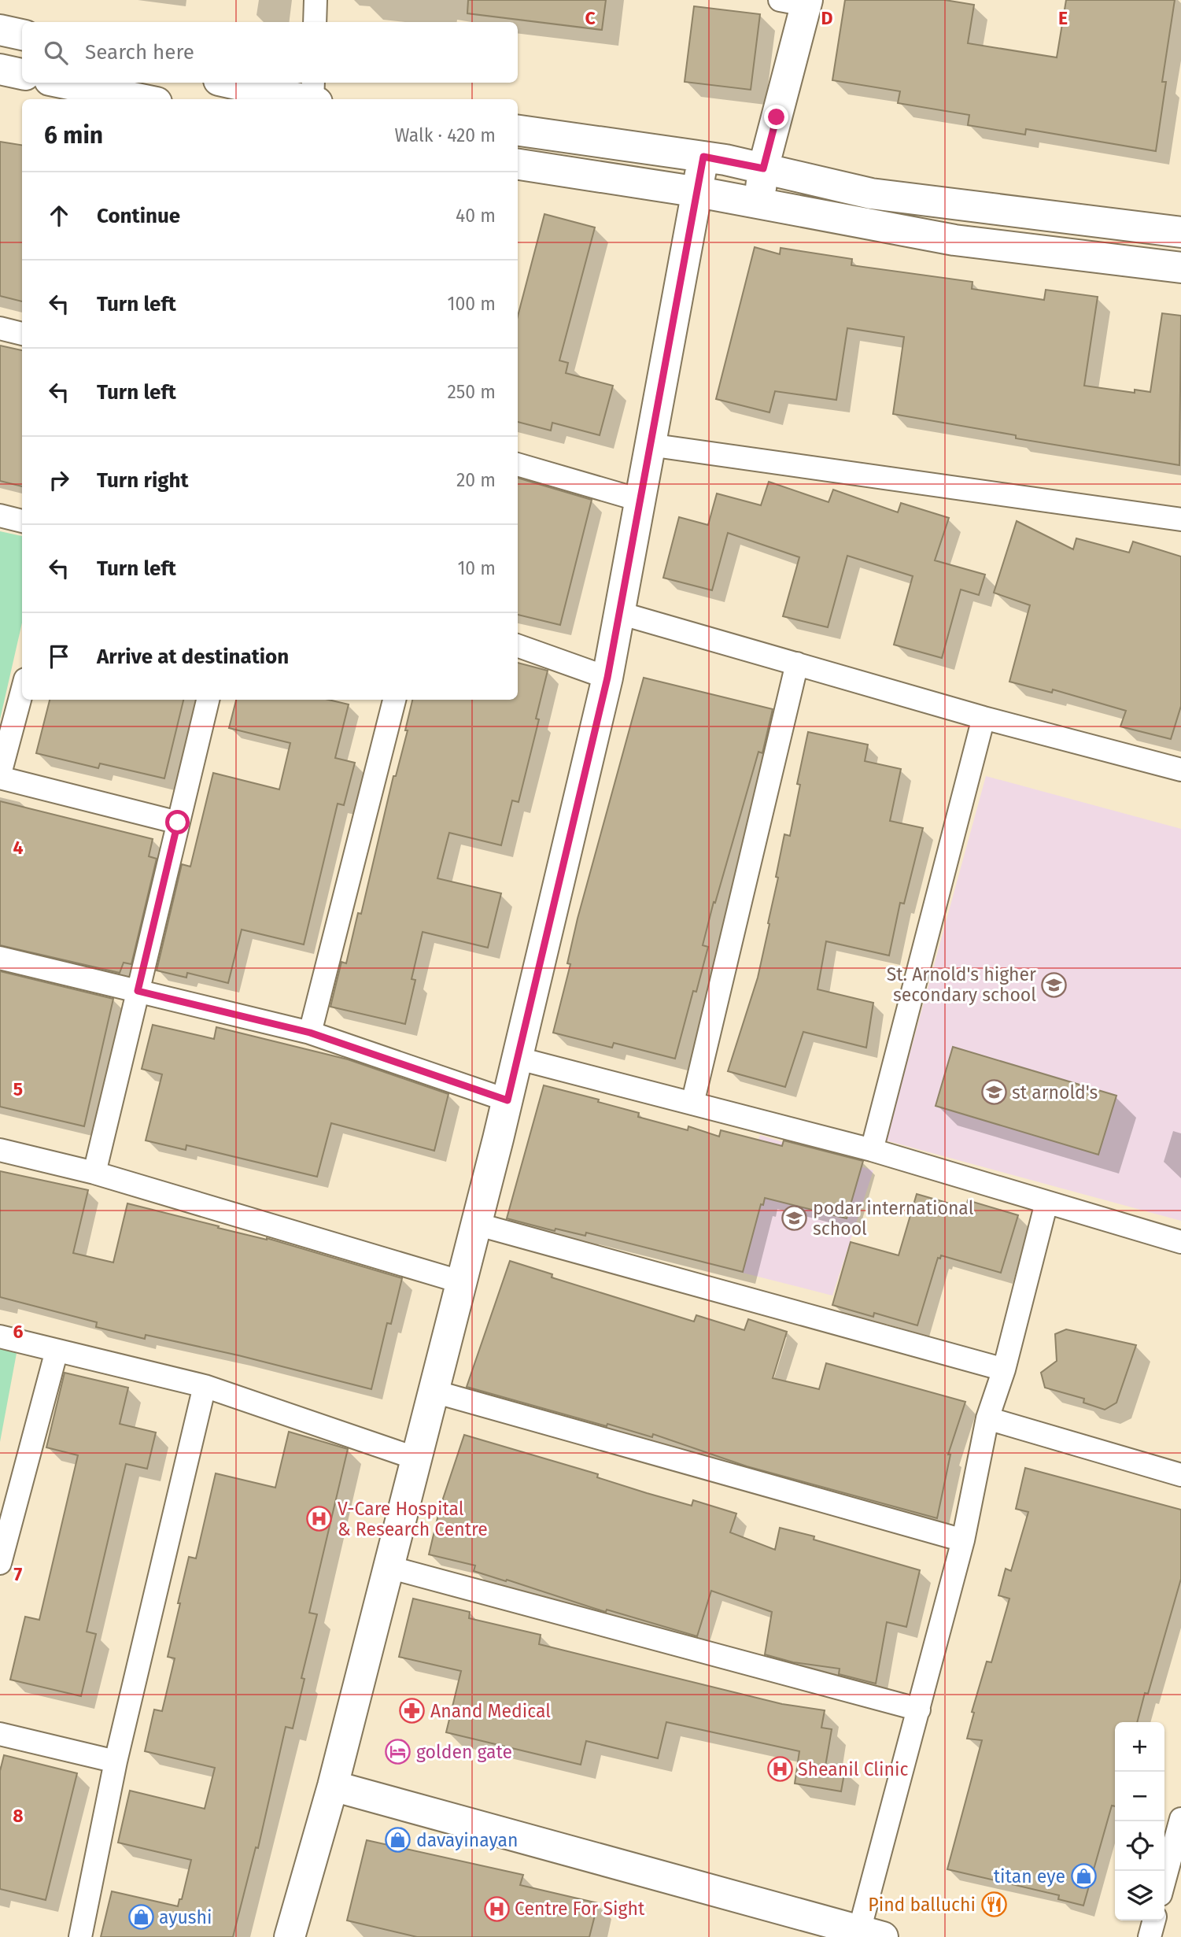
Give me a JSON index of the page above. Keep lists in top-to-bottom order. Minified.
{"places":{"school or university":["St. Arnold's higher secondary school","st arnold's","podar international school"],"hospital":["V-Care Hospital & Research Centre","Sheanil Clinic","Centre For Sight"],"pharmacy":["Anand Medical"],"hotel":["golden gate"],"shop":["davayinayan","titan eye","ayushi"],"restaurant":["Pind balluchi"]},"page":{"search":"Search here","heading":["6 min","Walk · 420 m"],"list":[["Continue","40 m"],["Turn left","100 m"],["Turn left","250 m"],["Turn right","20 m"],["Turn left","10 m"],"Arrive at destination"],"map_buttons":["+","−"]},"grid":{"columns":["C","D","E"],"rows":["4","5","6","7","8"]}}
